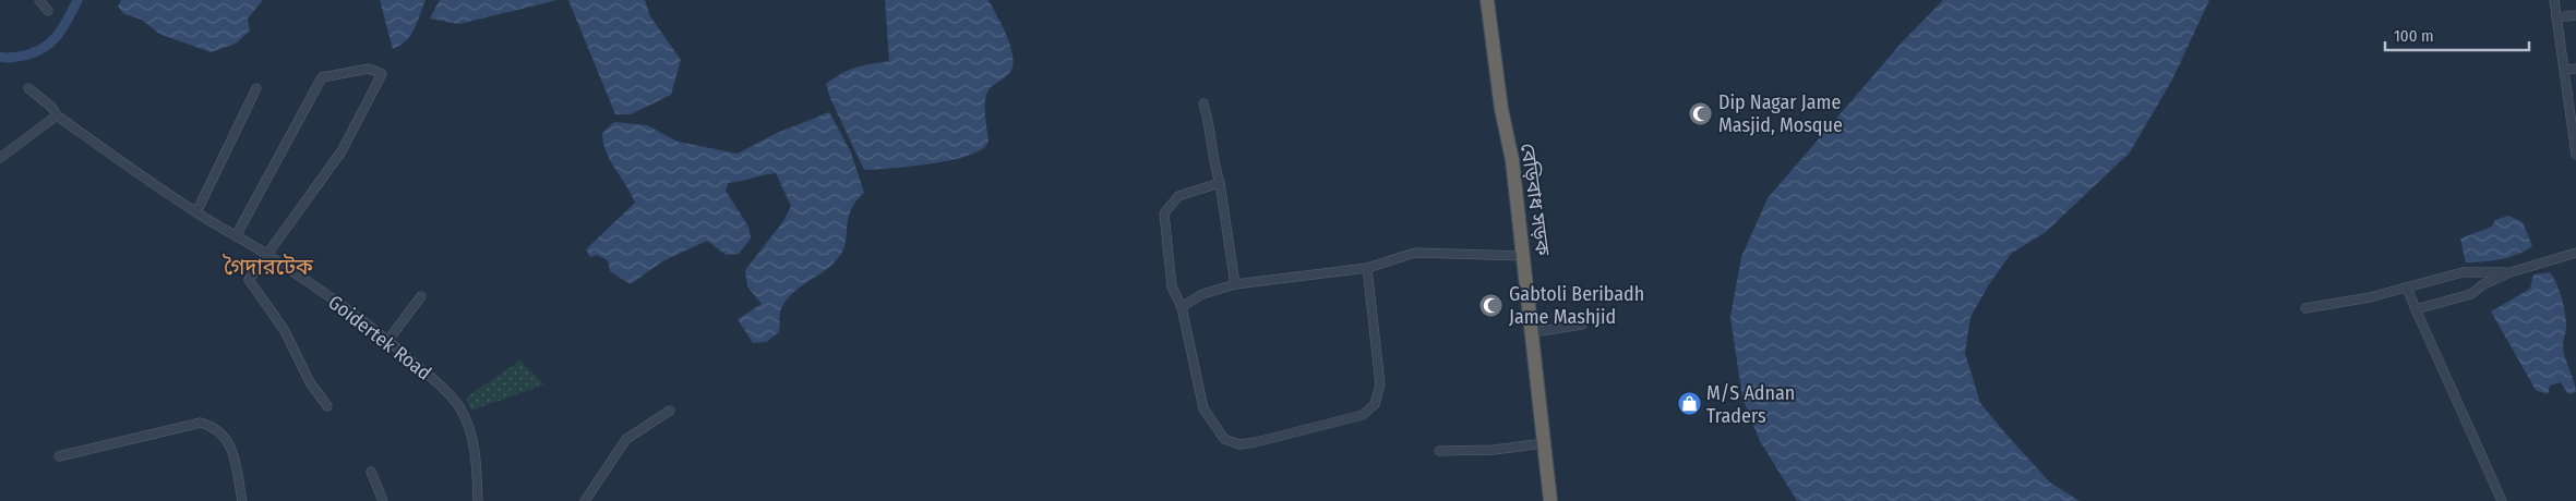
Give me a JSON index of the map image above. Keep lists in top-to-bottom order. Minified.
{"streets":{"highway":["বেড়িবাধ সড়ক"],"street":["Goidertek Road"]},"districts":["গৈদারটেক"],"places":{"mosque":["Dip Nagar Jame Masjid, Mosque","Gabtoli Beribadh Jame Mashjid"],"shop":["M/S Adnan Traders"]},"scale_bar":"100 m"}
